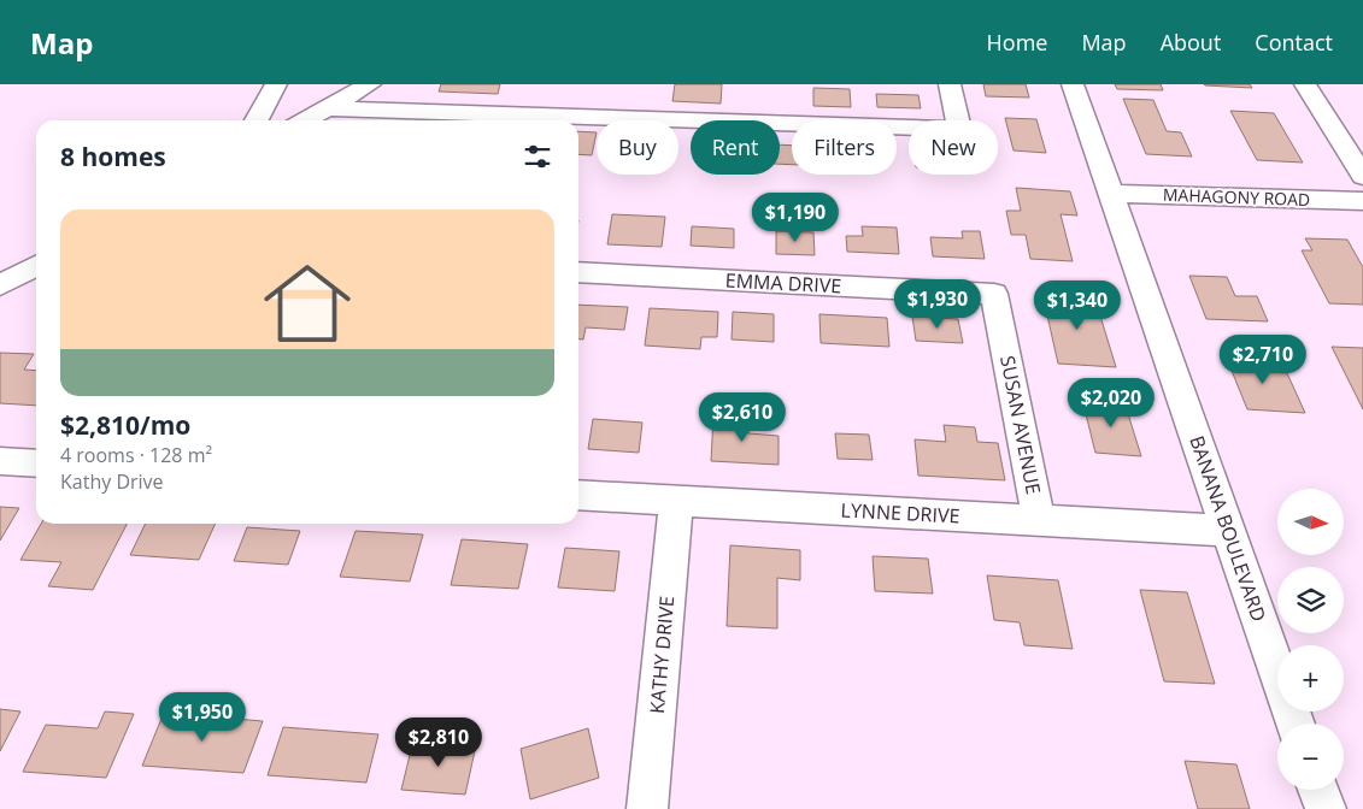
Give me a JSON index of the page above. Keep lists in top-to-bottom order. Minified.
{"streets":{"street":["MAHAGONY ROAD","EMMA DRIVE","SUSAN AVENUE","LYNNE DRIVE","BANANA BOULEVARD","KATHY DRIVE"]},"crossings":[["MAHAGONY ROAD","BANANA BOULEVARD"],["EMMA DRIVE","SUSAN AVENUE"],["SUSAN AVENUE","LYNNE DRIVE"],["LYNNE DRIVE","BANANA BOULEVARD"],["LYNNE DRIVE","KATHY DRIVE"]],"north":"right","page":{"header":"Map","nav":["Home","Map","About","Contact"],"chip":["Buy","Rent","Filters","New"],"heading":"8 homes","price":["$1,190","$1,930","$1,340","$2,710","$2,020","$2,610","$1,950","$2,810"],"list":[{"name":"$2,810/mo","note":"4 rooms · 128 m² · Kathy Drive"}],"map_buttons":["+","−"]}}
